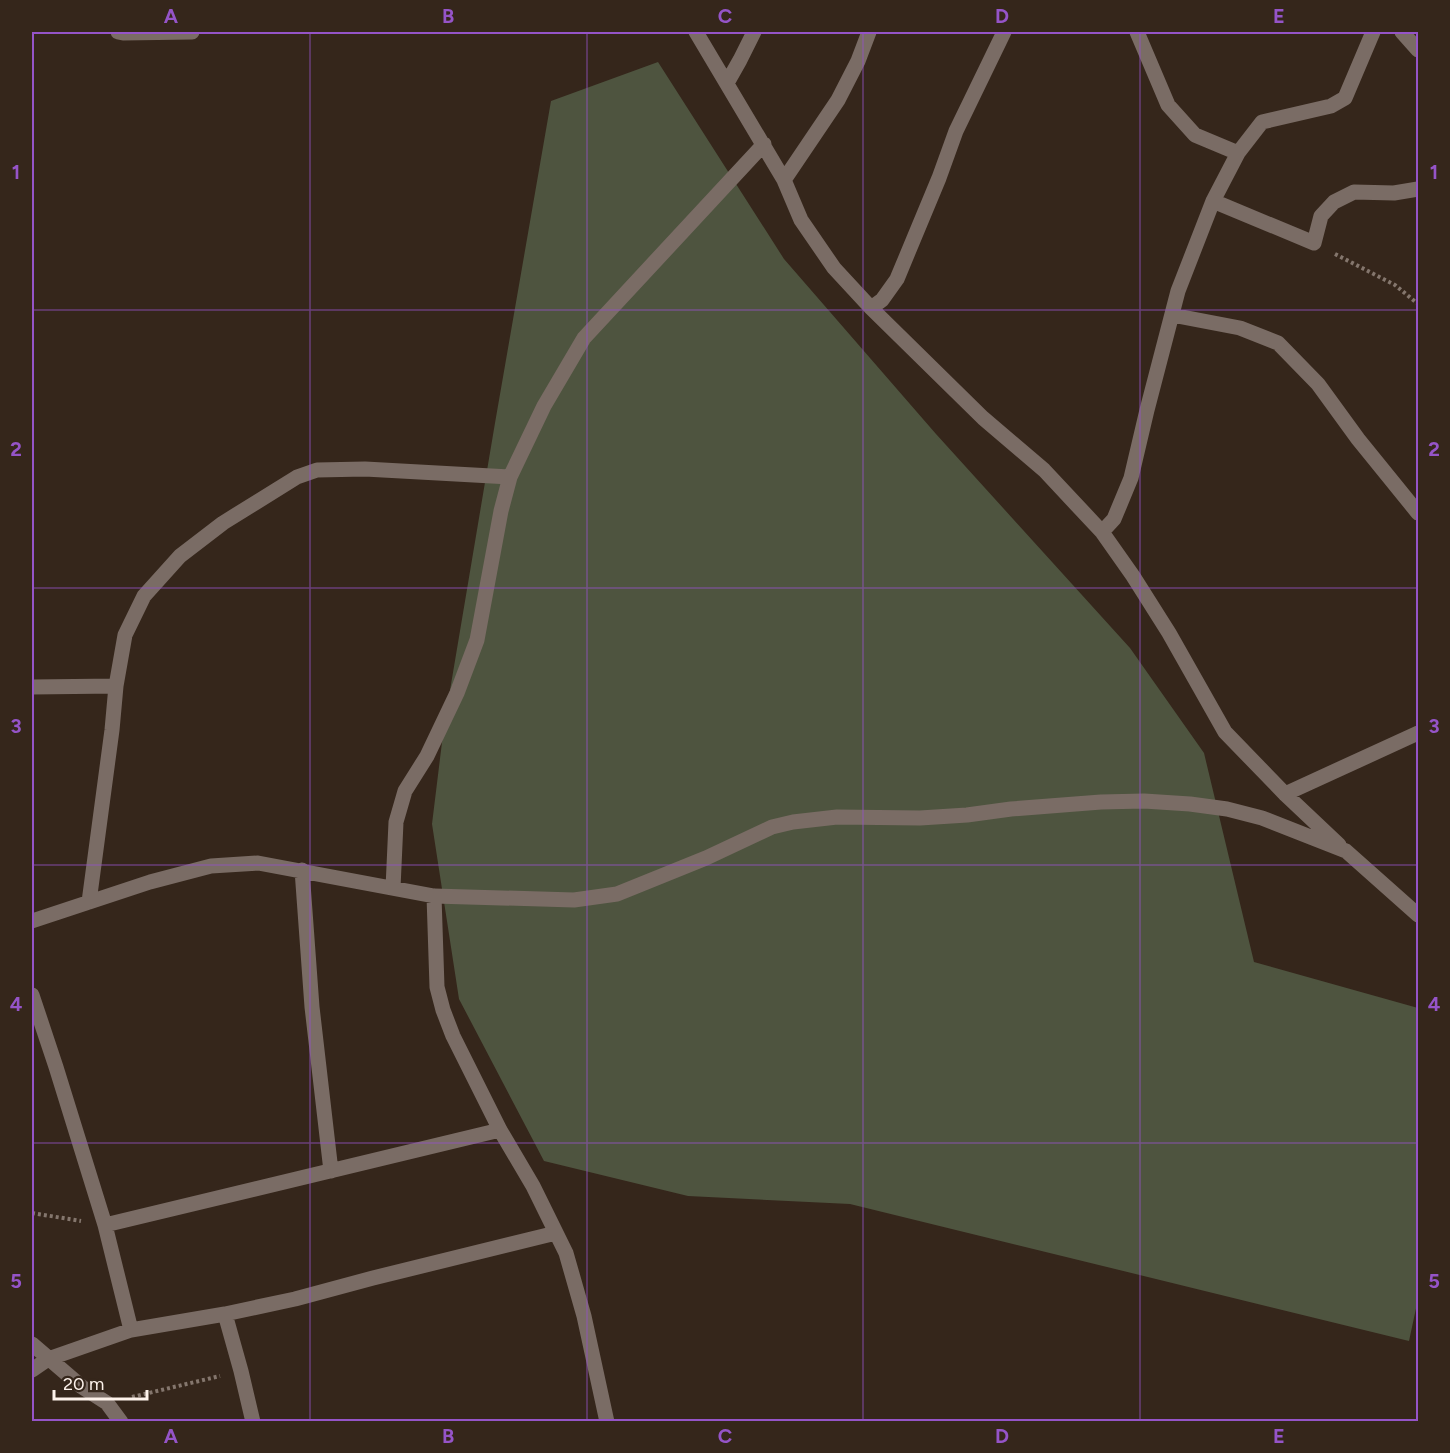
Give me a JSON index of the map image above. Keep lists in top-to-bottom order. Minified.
{"scale_bar":"20 m","grid":{"columns":["A","B","C","D","E"],"rows":["1","2","3","4","5"]}}
